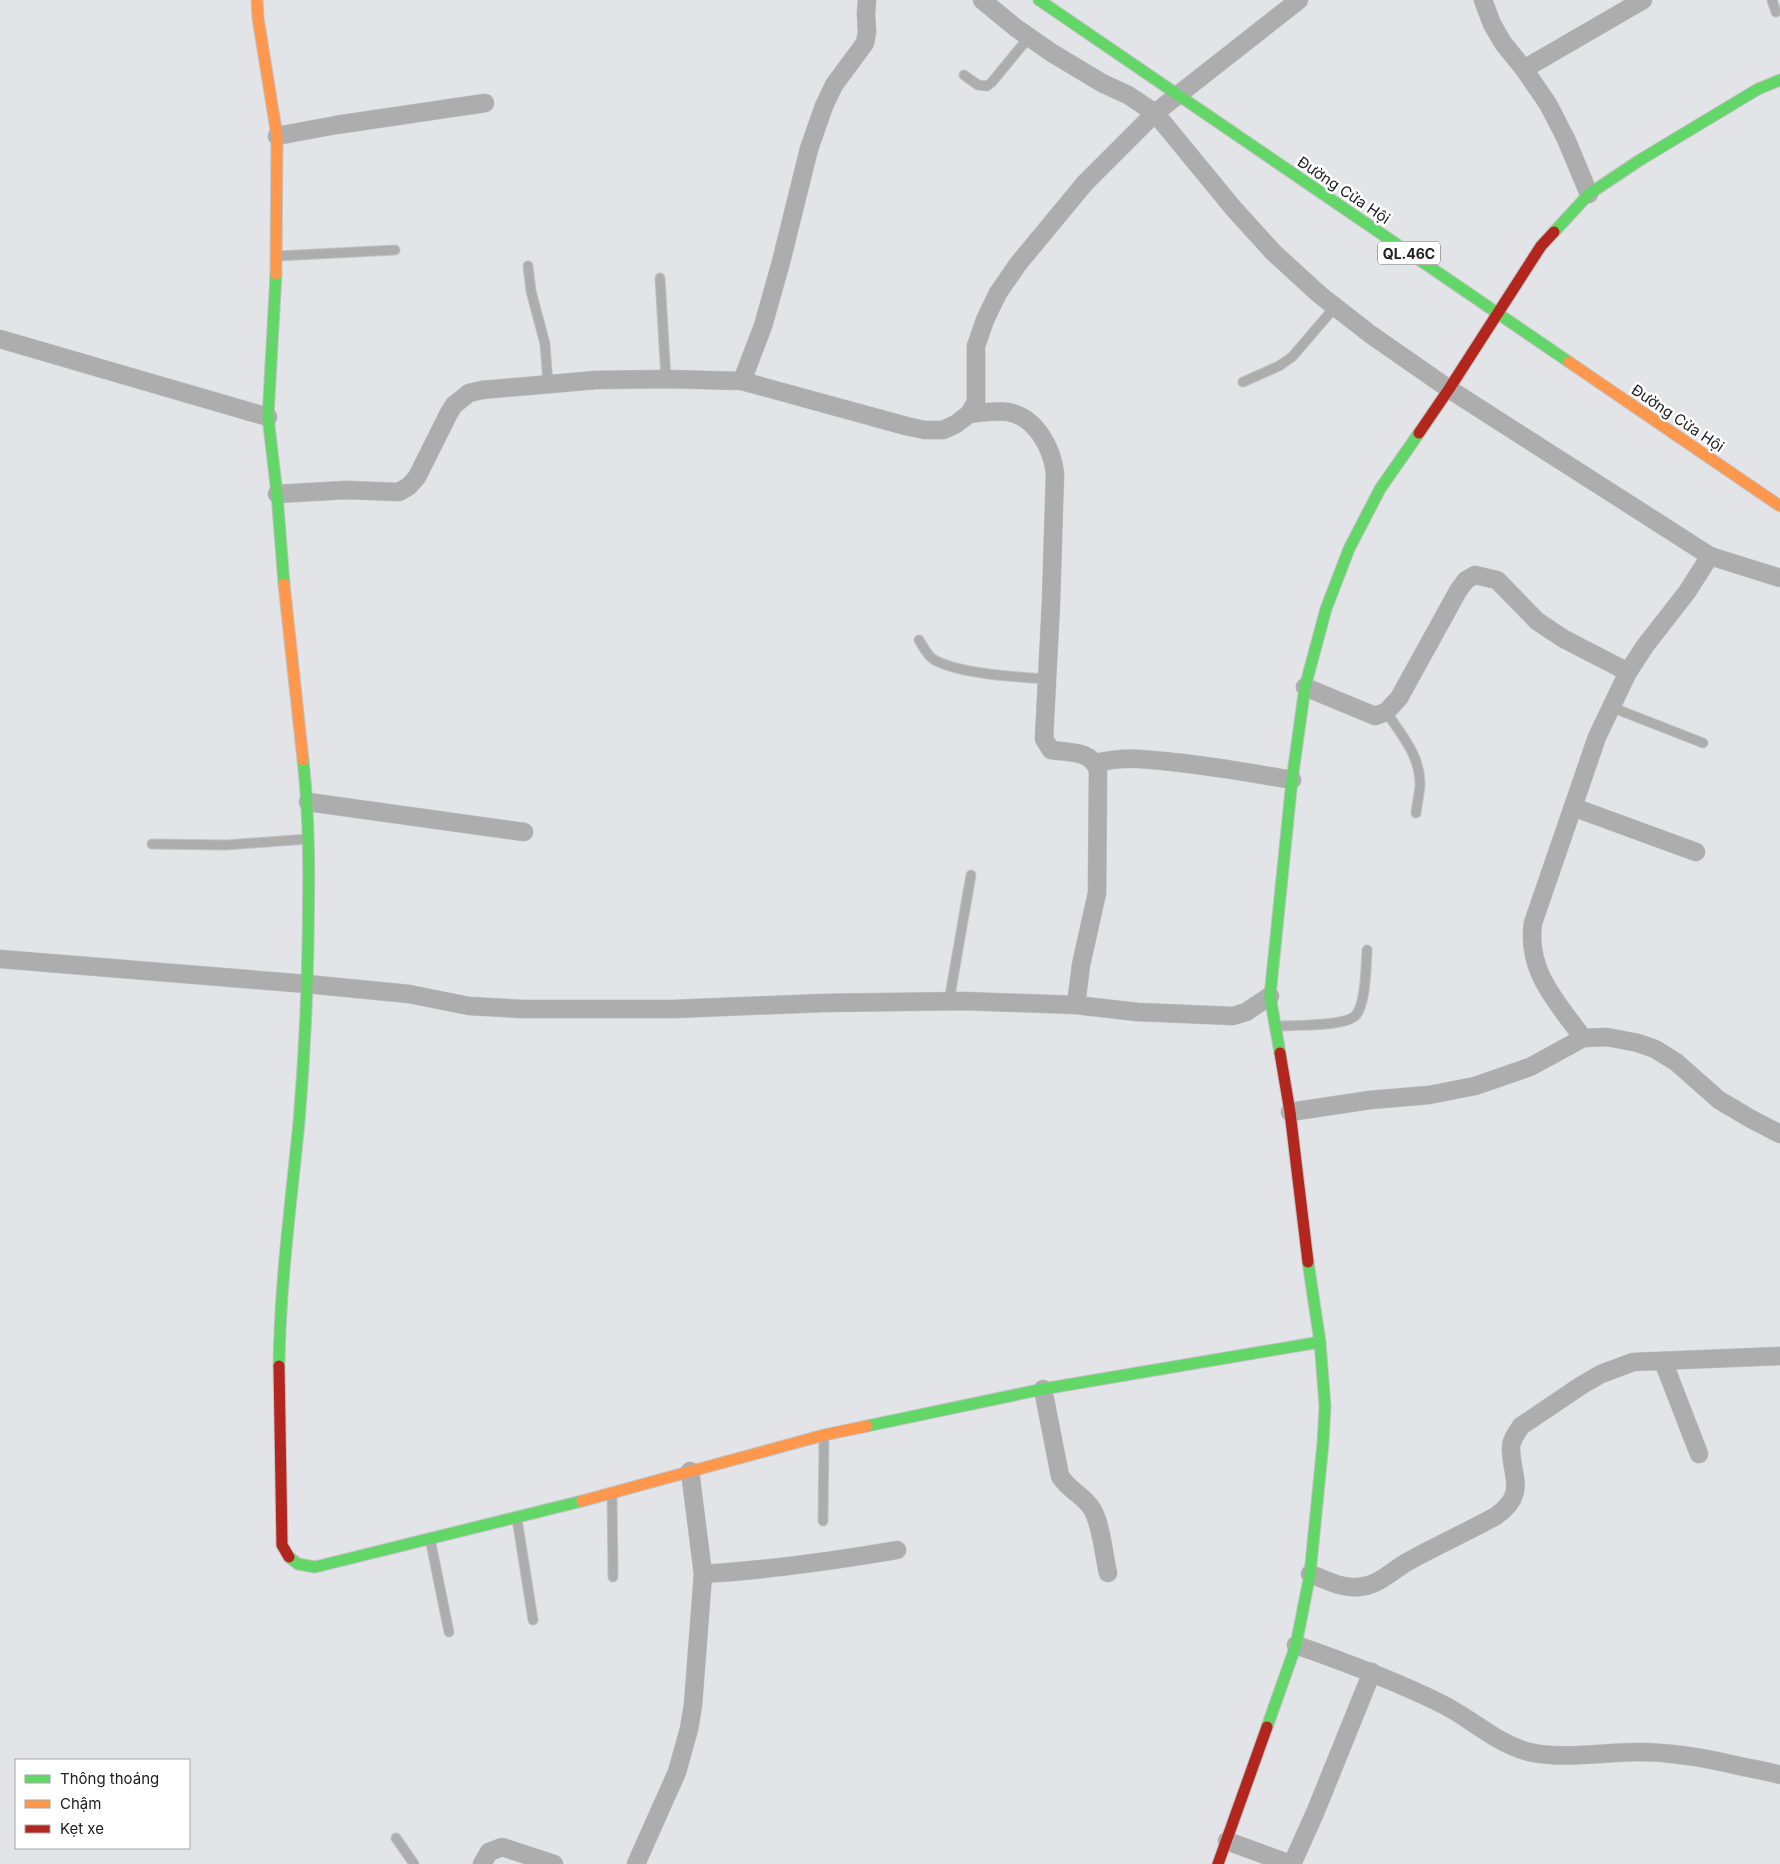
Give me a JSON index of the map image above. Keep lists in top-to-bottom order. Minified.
{"streets":{"street":["Đường Cửa Hội","QL.46C"]},"legend":["Thông thoáng","Chậm","Kẹt xe"]}
